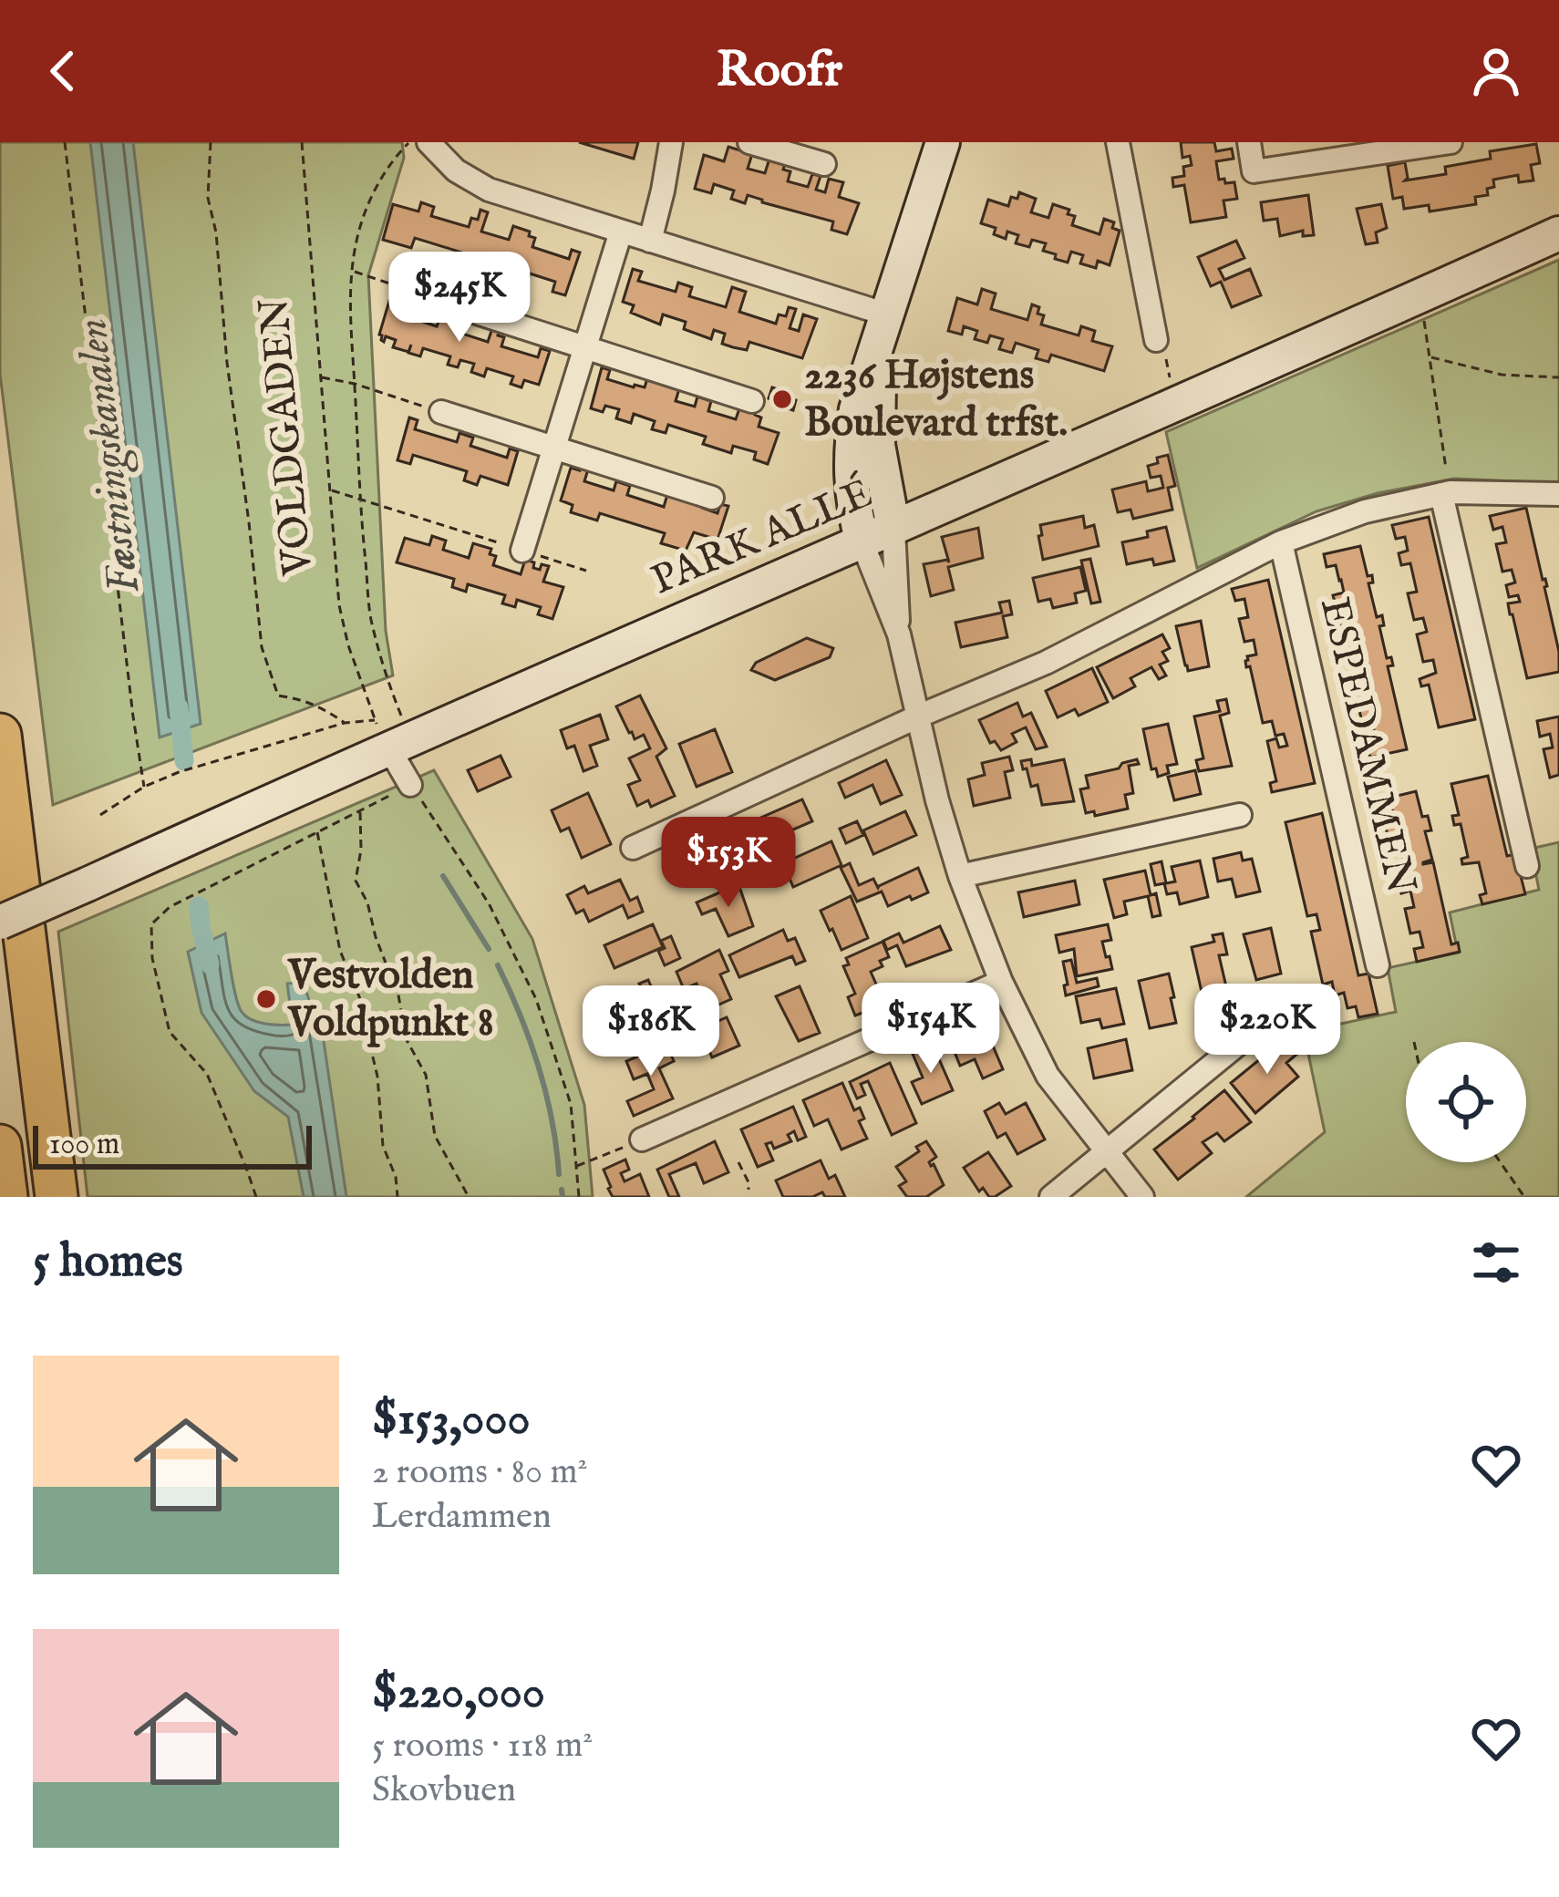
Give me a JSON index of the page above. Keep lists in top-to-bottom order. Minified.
{"streets":{"street":["PARK ALLÉ","ESPEDAMMEN"],"path":["VOLDGADEN"]},"crossings":[["VOLDGADEN","PARK ALLÉ"]],"water":["Fæstningskanalen"],"places":["2236 Højstens Boulevard trfst.","Vestvolden Voldpunkt 8"],"scale_bar":"100 m","page":{"header":"Roofr","price":["$245K","$153K","$154K","$220K","$186K"],"scale":"100 m","heading":"5 homes","list":[{"name":"$153,000","note":"2 rooms · 80 m² · Lerdammen"},{"name":"$220,000","note":"5 rooms · 118 m² · Skovbuen"}]}}
